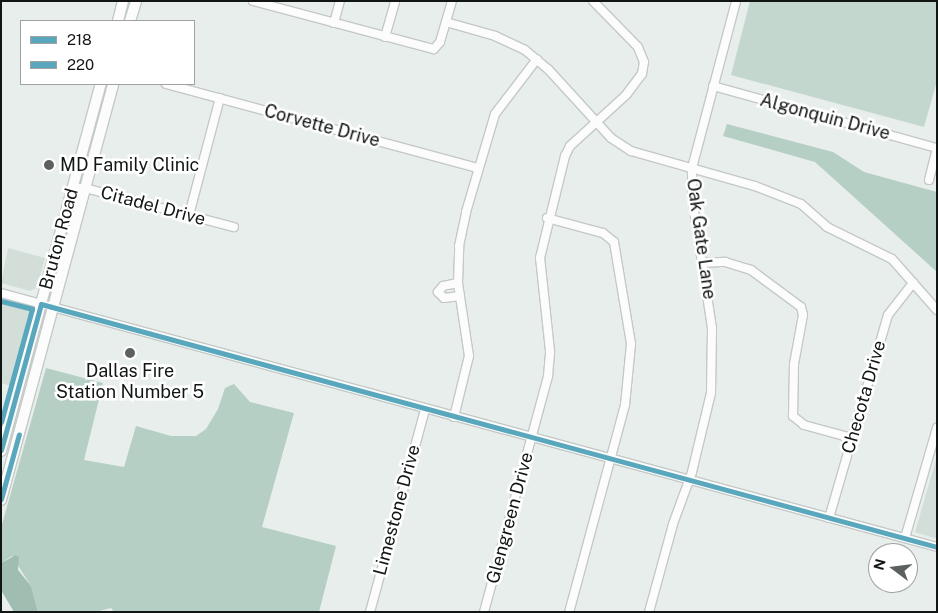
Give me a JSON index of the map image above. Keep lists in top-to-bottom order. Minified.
{"streets":{"main road":["Bruton Road"],"street":["Algonquin Drive","Corvette Drive","Citadel Drive","Oak Gate Lane","Checota Drive","Limestone Drive","Glengreen Drive"]},"crossings":[["Algonquin Drive","Oak Gate Lane"],["Citadel Drive","Bruton Road"]],"places":["MD Family Clinic","Dallas Fire Station Number 5"],"lines":["transit line 220","transit line 218"],"legend":["218","220"],"north":"left"}
